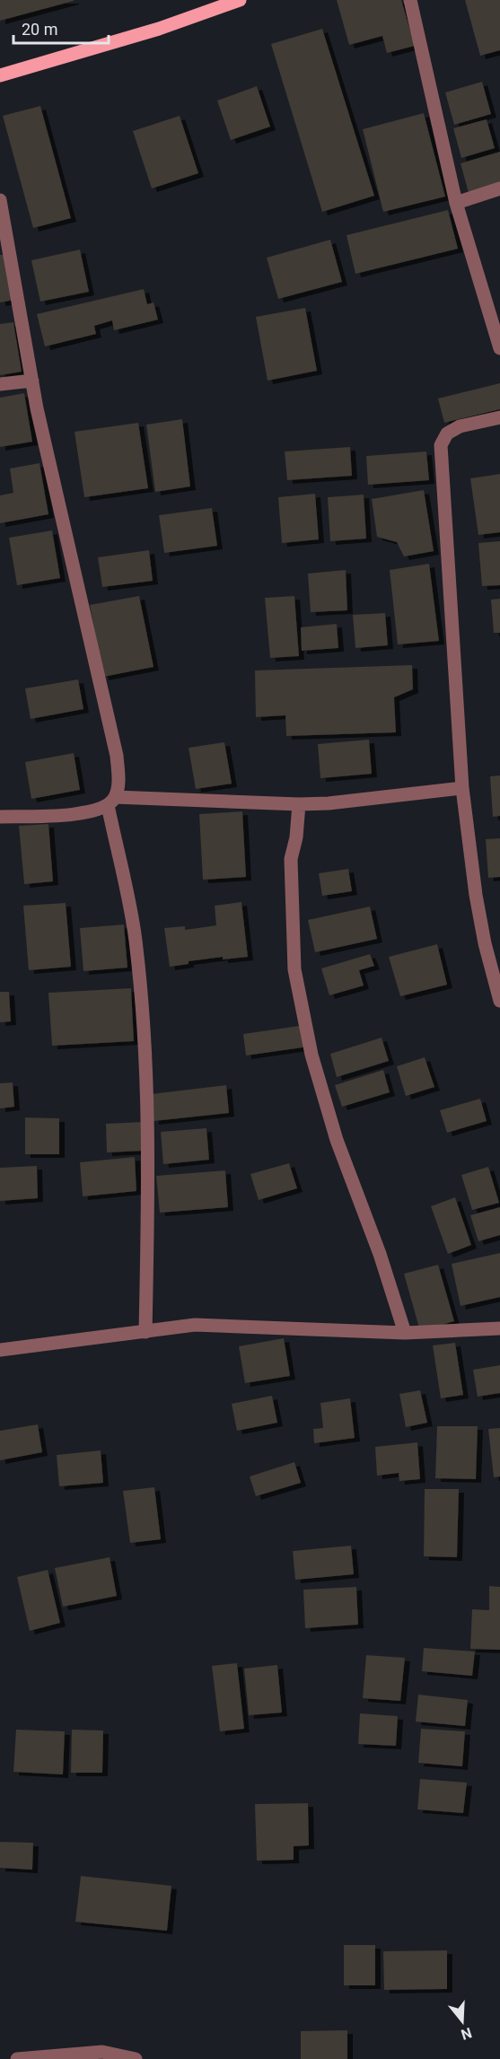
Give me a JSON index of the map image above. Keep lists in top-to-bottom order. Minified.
{"scale_bar":"20 m","north":"bottom"}
